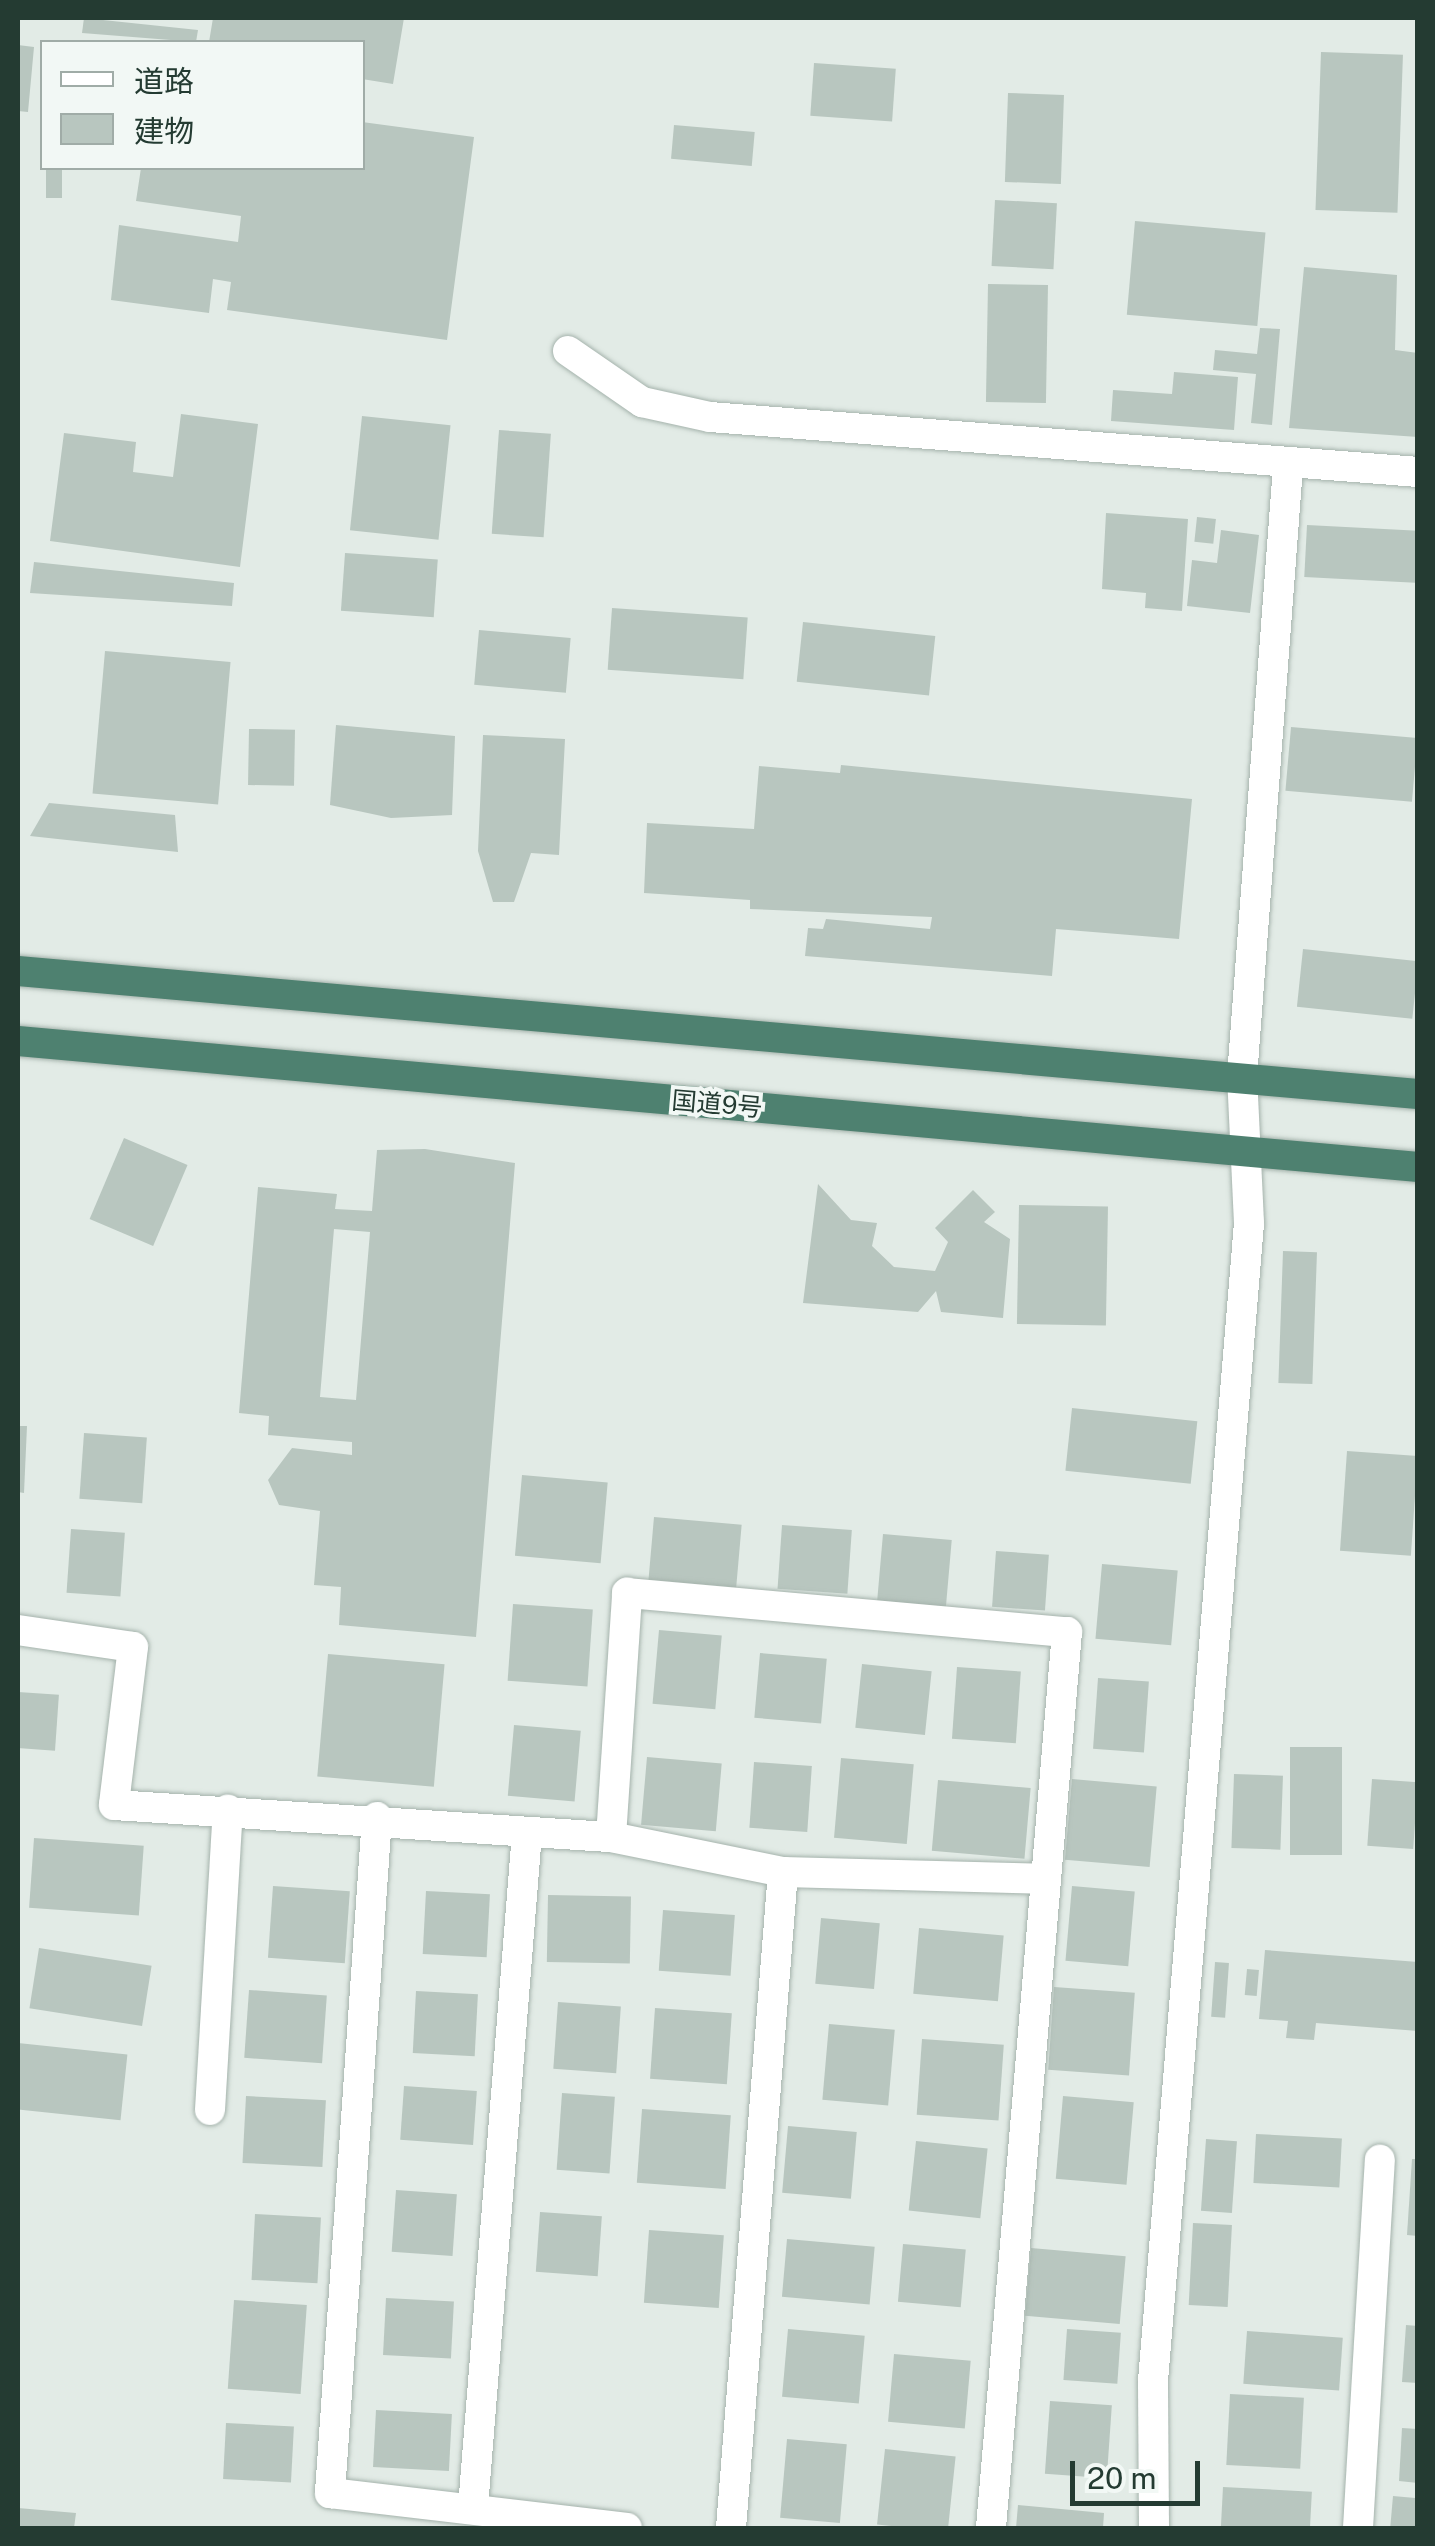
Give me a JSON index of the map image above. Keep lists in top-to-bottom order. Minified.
{"streets":{"highway":["国道9号"]},"legend":["道路","建物"],"scale_bar":"20 m"}
